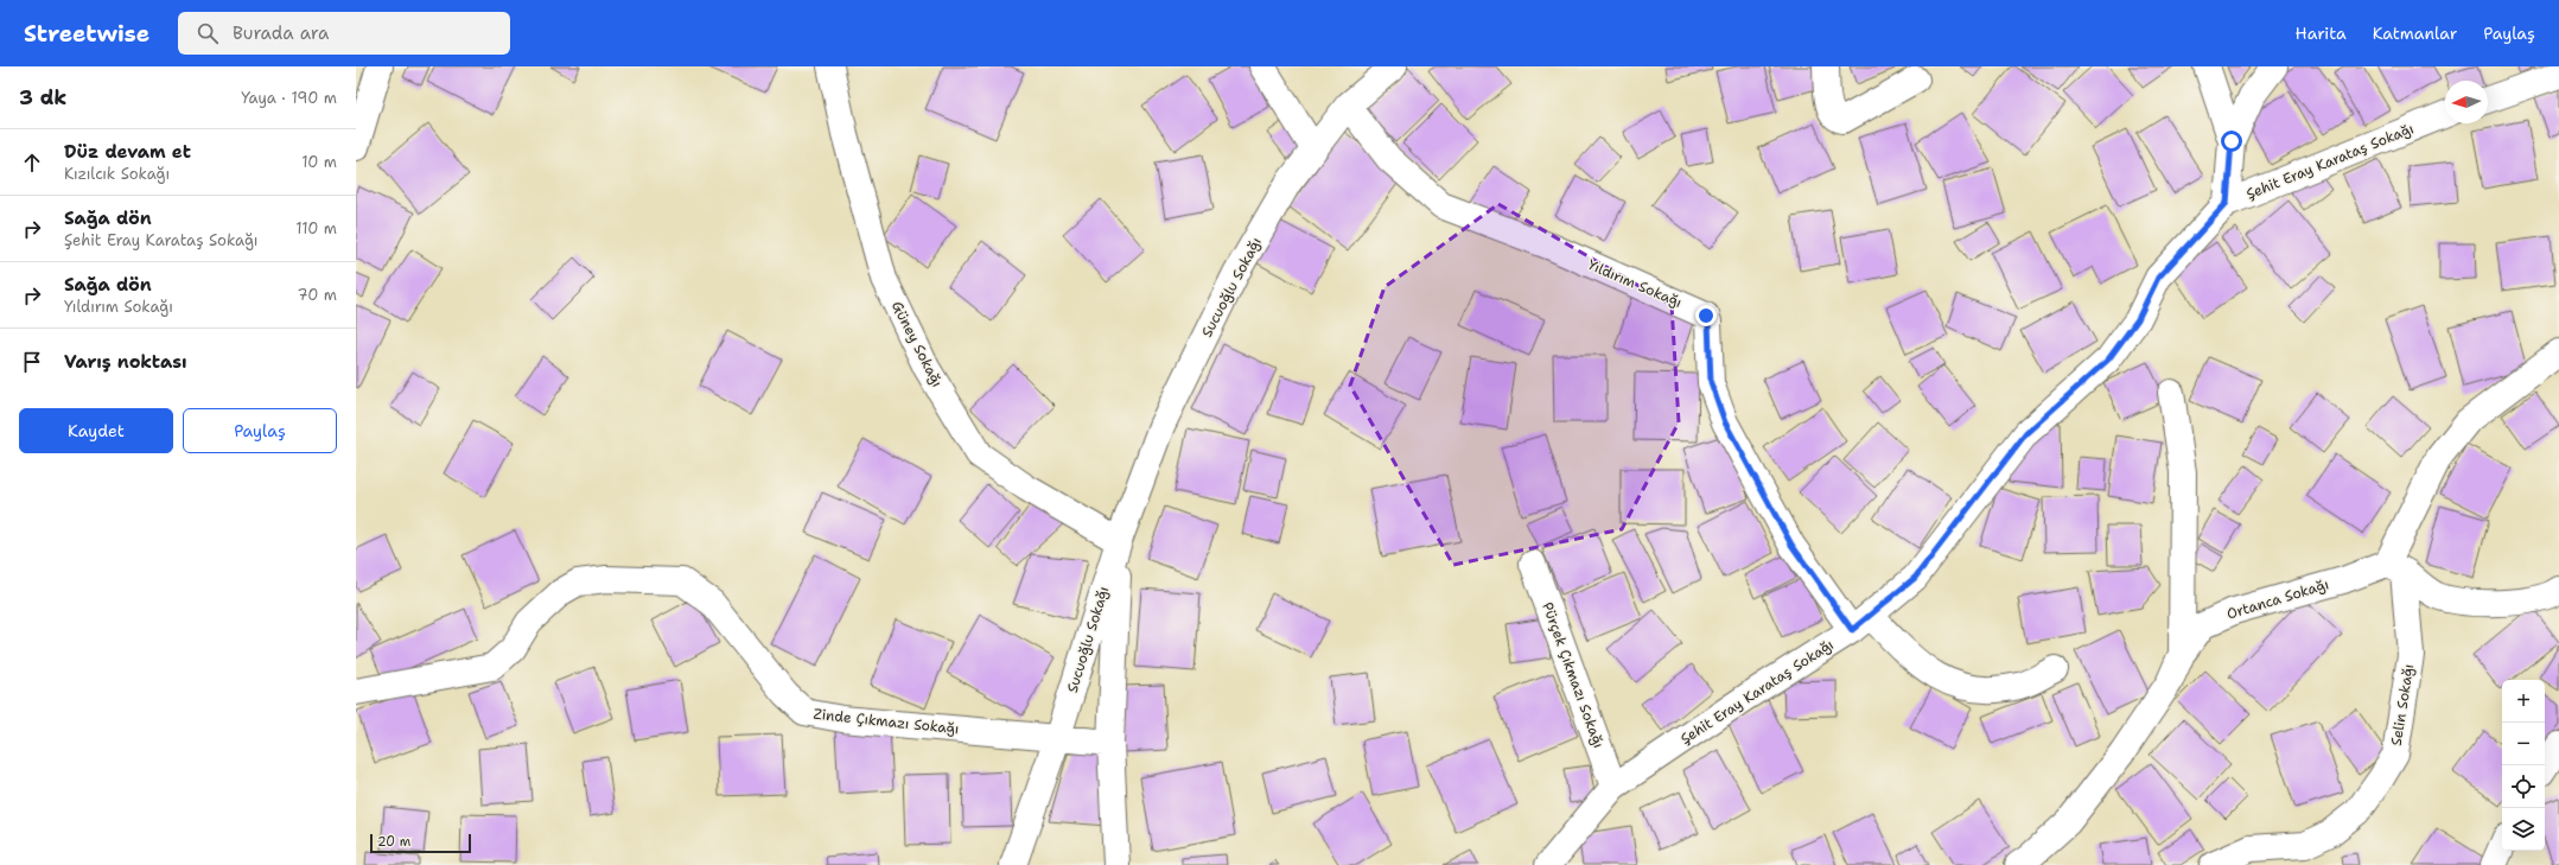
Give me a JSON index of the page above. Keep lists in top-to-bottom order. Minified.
{"streets":{"street":["Şehit Eray Karataş Sokağı","Yıldırım Sokağı","Sucuoğlu Sokağı","Güney Sokağı","Ortanca Sokağı","Pürçek Çıkmazı Sokağı","Selin Sokağı","Zinde Çıkmazı Sokağı"]},"crossings":[["Şehit Eray Karataş Sokağı","Yıldırım Sokağı"],["Şehit Eray Karataş Sokağı","Pürçek Çıkmazı Sokağı"],["Yıldırım Sokağı","Sucuoğlu Sokağı"],["Sucuoğlu Sokağı","Güney Sokağı"],["Sucuoğlu Sokağı","Zinde Çıkmazı Sokağı"],["Ortanca Sokağı","Selin Sokağı"]],"scale_bar":"20 m","north":"left","page":{"header":"Streetwise","search":"Burada ara","nav":["Harita","Katmanlar","Paylaş"],"heading":["3 dk","Yaya · 190 m"],"list":[["Düz devam et","Kızılcık Sokağı","10 m"],["Sağa dön","Şehit Eray Karataş Sokağı","110 m"],["Sağa dön","Yıldırım Sokağı","70 m"],"Varış noktası"],"buttons":["Kaydet","Paylaş"],"map_buttons":["+","−"],"scale":"20 m"}}
